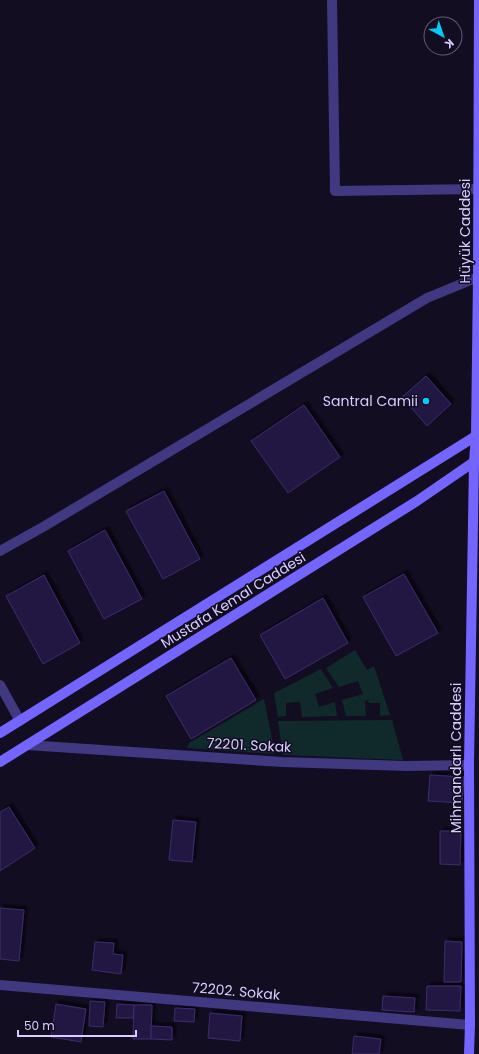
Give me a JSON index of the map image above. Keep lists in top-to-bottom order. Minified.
{"streets":{"main road":["Hüyük Caddesi","Mustafa Kemal Caddesi","Mihmandarlı Caddesi"],"street":["72201. Sokak","72202. Sokak"]},"crossings":[["Hüyük Caddesi","Mustafa Kemal Caddesi"],["Hüyük Caddesi","Mihmandarlı Caddesi"],["Mustafa Kemal Caddesi","72201. Sokak"],["Mustafa Kemal Caddesi","Mihmandarlı Caddesi"],["72201. Sokak","Mihmandarlı Caddesi"],["Mihmandarlı Caddesi","72202. Sokak"]],"places":["Santral Camii"],"scale_bar":"50 m","north":"bottom right"}
